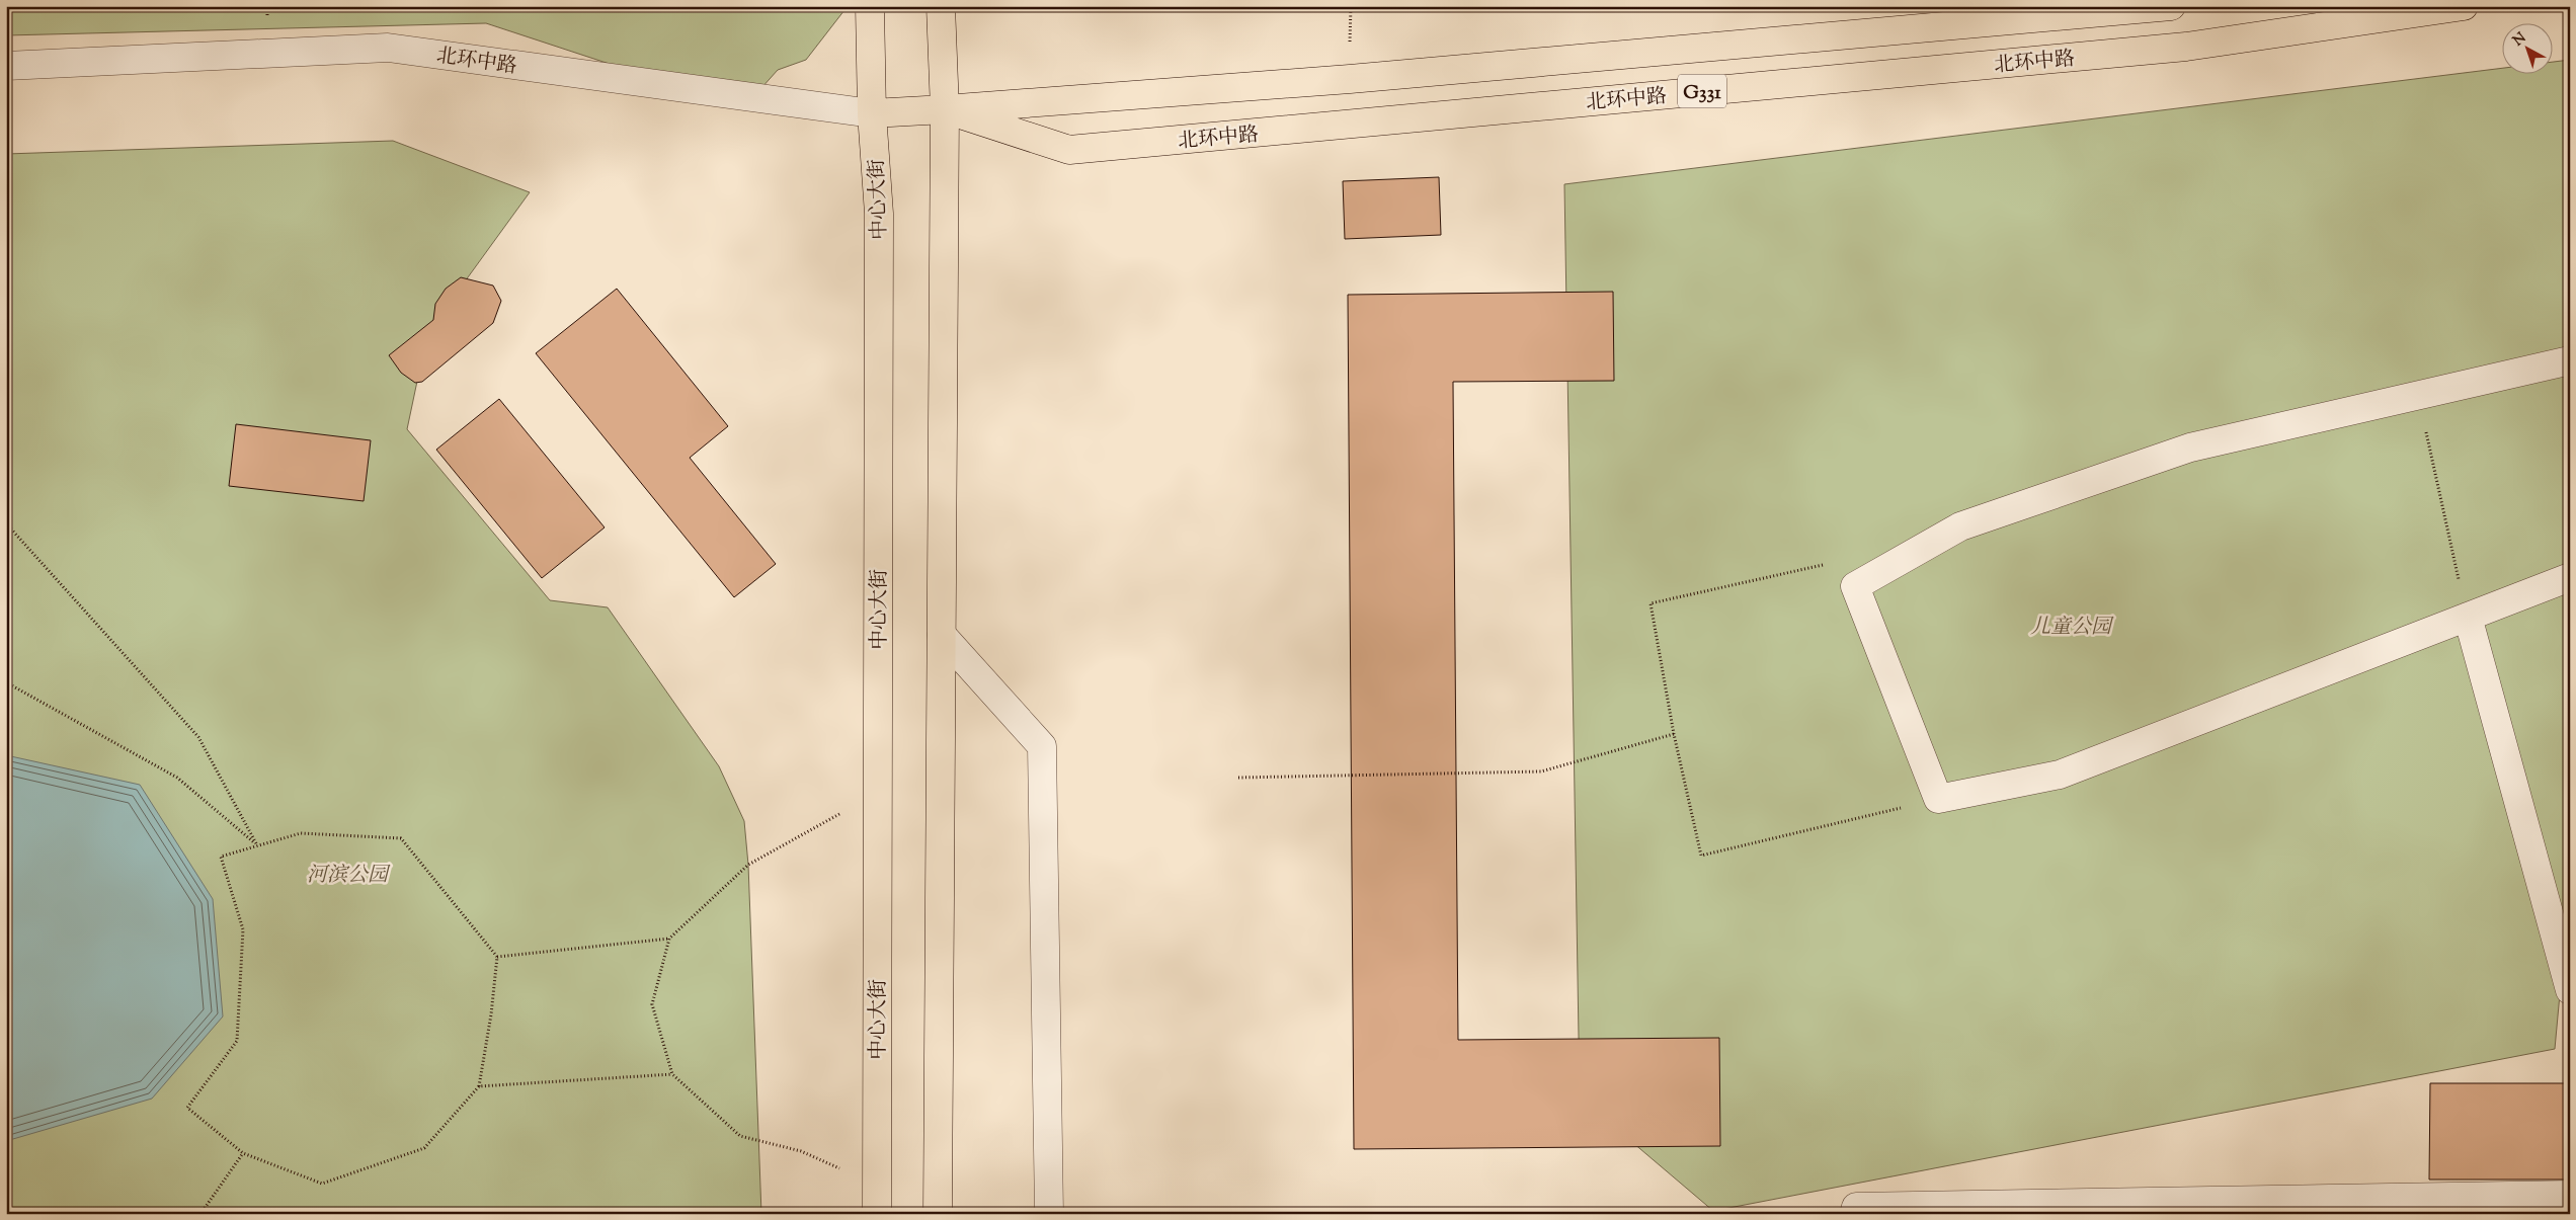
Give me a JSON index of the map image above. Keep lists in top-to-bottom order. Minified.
{"streets":{"main road":["北环中路","G331","中心大街"]},"crossings":[["北环中路","中心大街"]],"parks":["儿童公园","河滨公园"],"north":"top left"}
